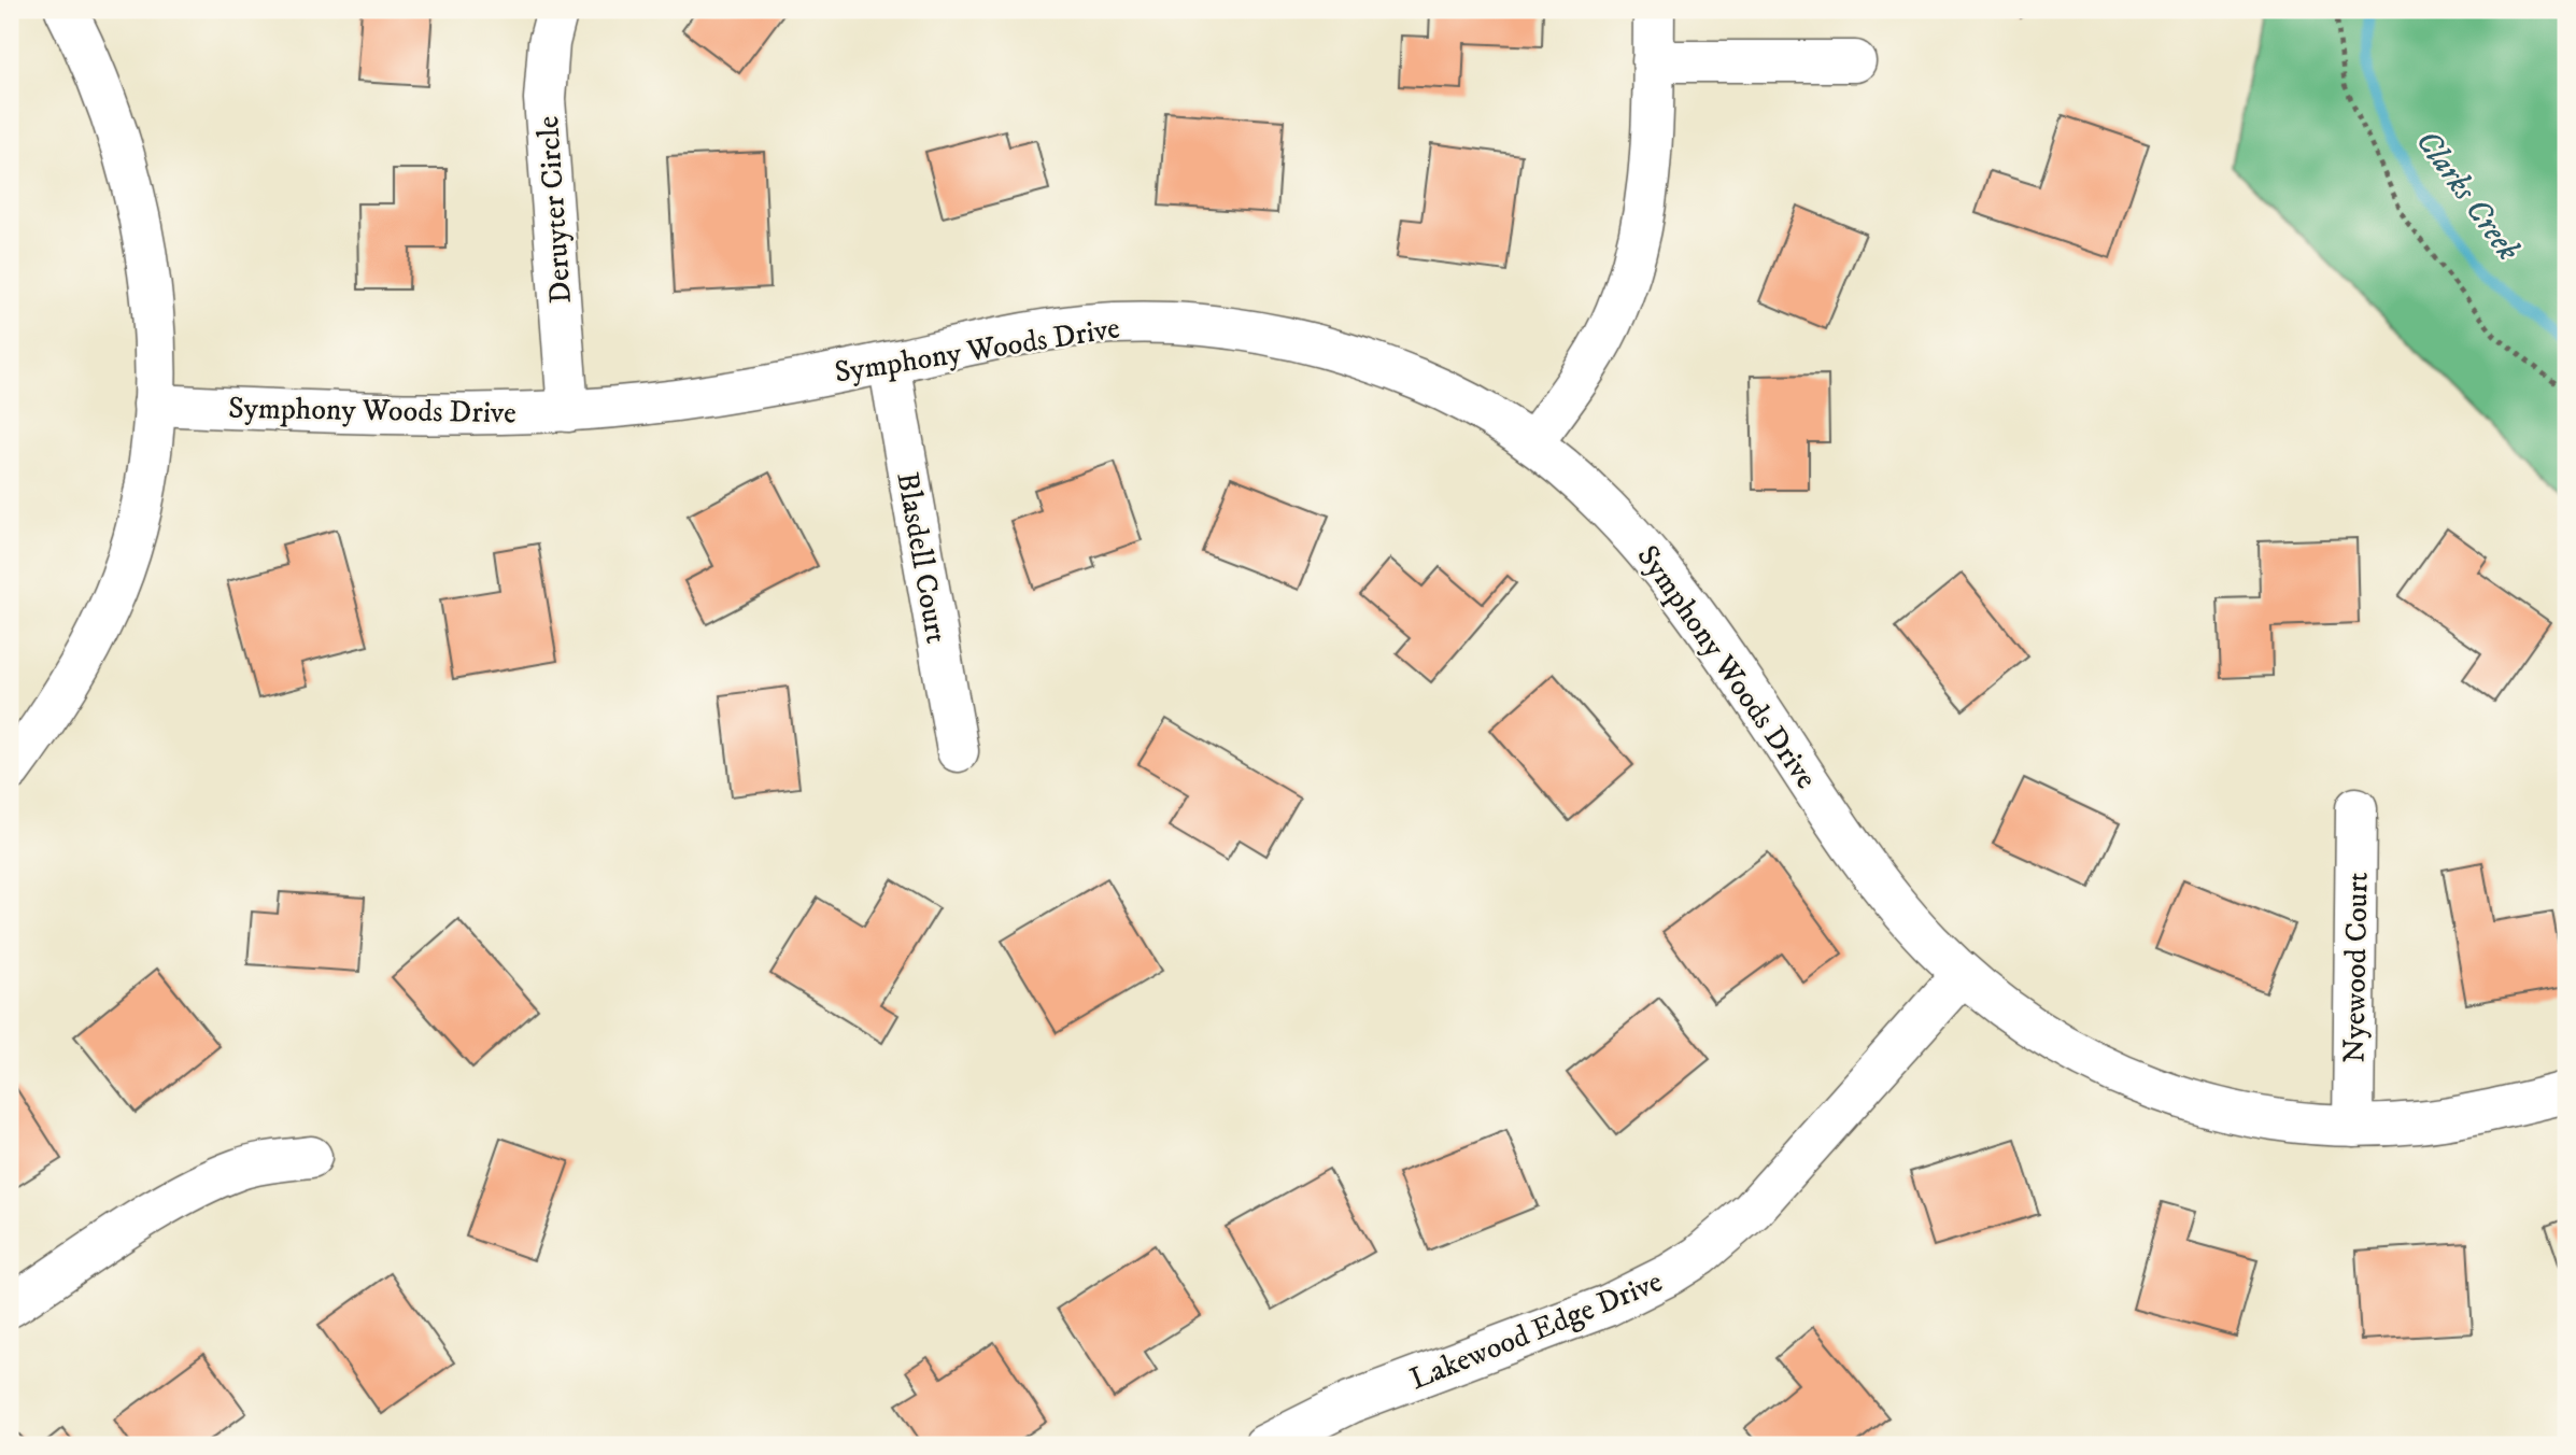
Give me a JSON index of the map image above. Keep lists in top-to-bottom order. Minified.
{"streets":{"street":["Deruyter Circle","Symphony Woods Drive","Blasdell Court","Nyewood Court","Lakewood Edge Drive"]},"crossings":[["Deruyter Circle","Symphony Woods Drive"],["Symphony Woods Drive","Blasdell Court"],["Symphony Woods Drive","Nyewood Court"],["Symphony Woods Drive","Lakewood Edge Drive"]],"water":["Clarks Creek"]}
